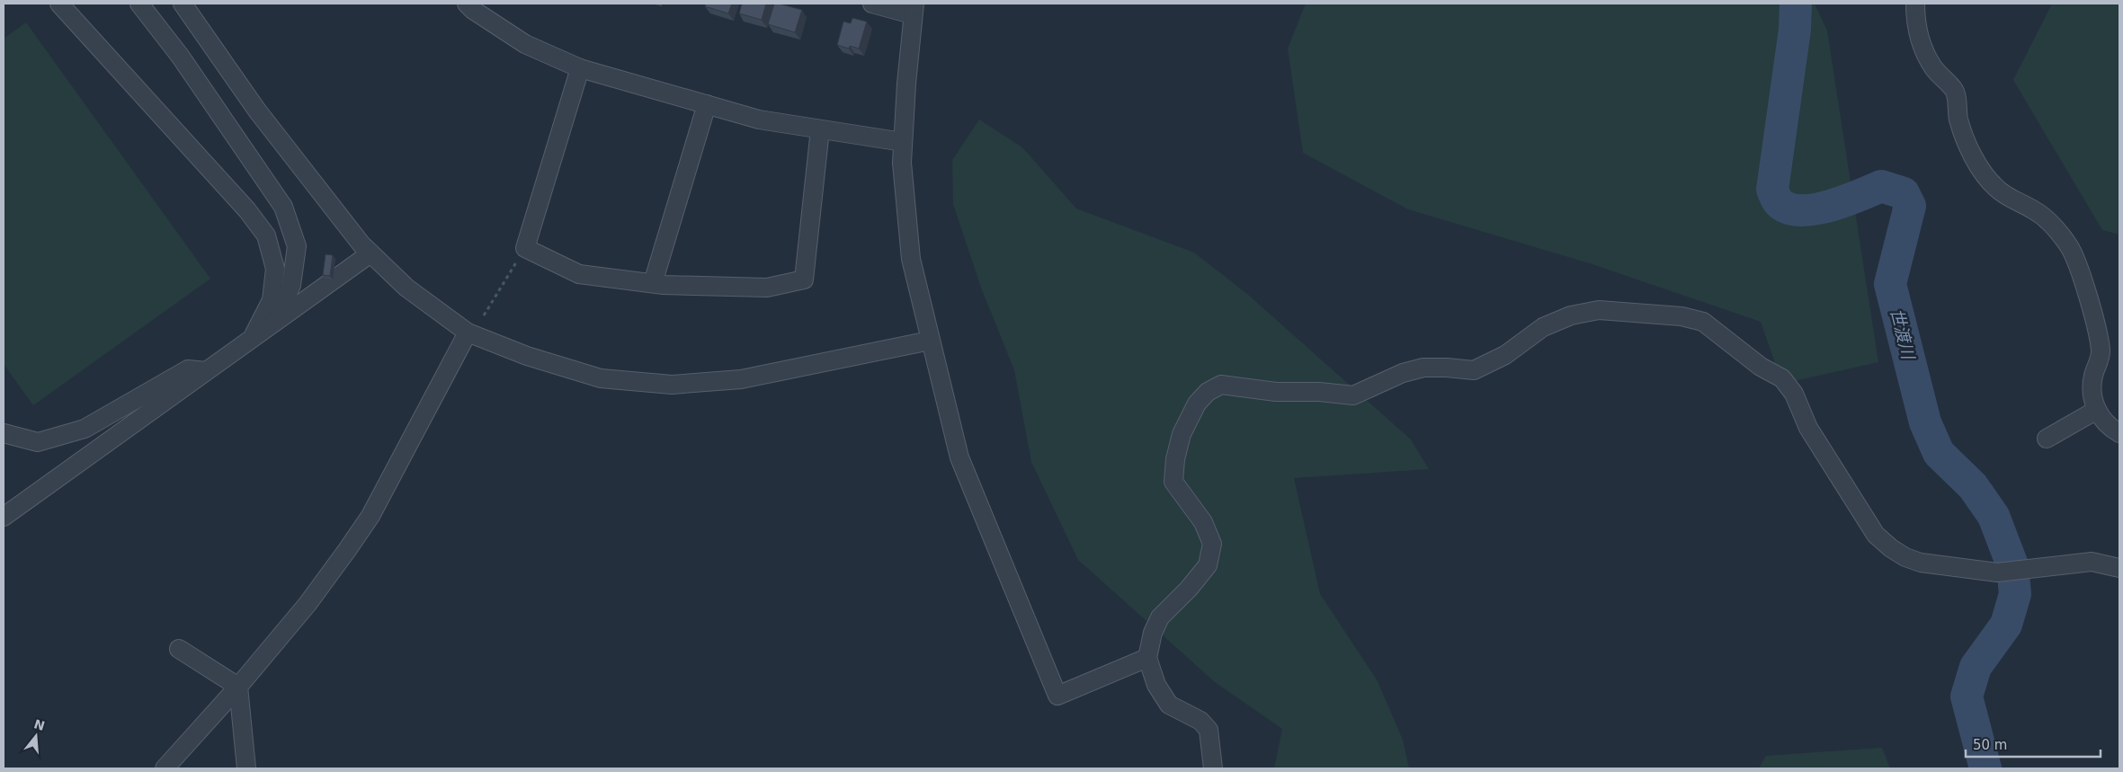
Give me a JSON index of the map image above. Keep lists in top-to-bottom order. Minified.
{"water":["世渡川"],"scale_bar":"50 m","north":"top"}
